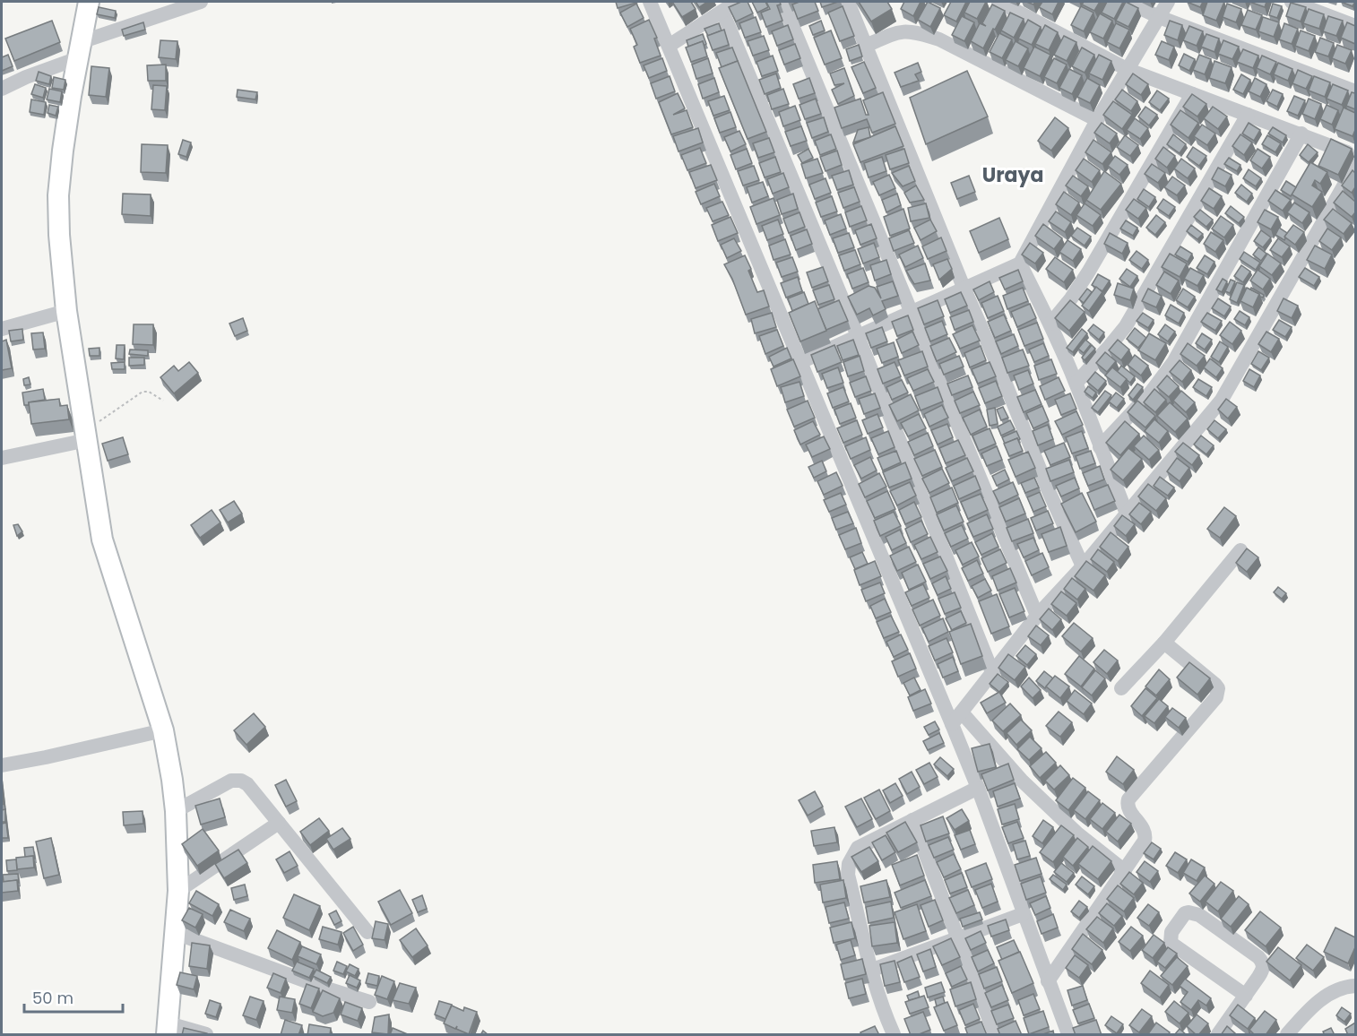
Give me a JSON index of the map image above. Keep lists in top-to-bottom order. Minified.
{"districts":["Uraya"],"scale_bar":"50 m"}
